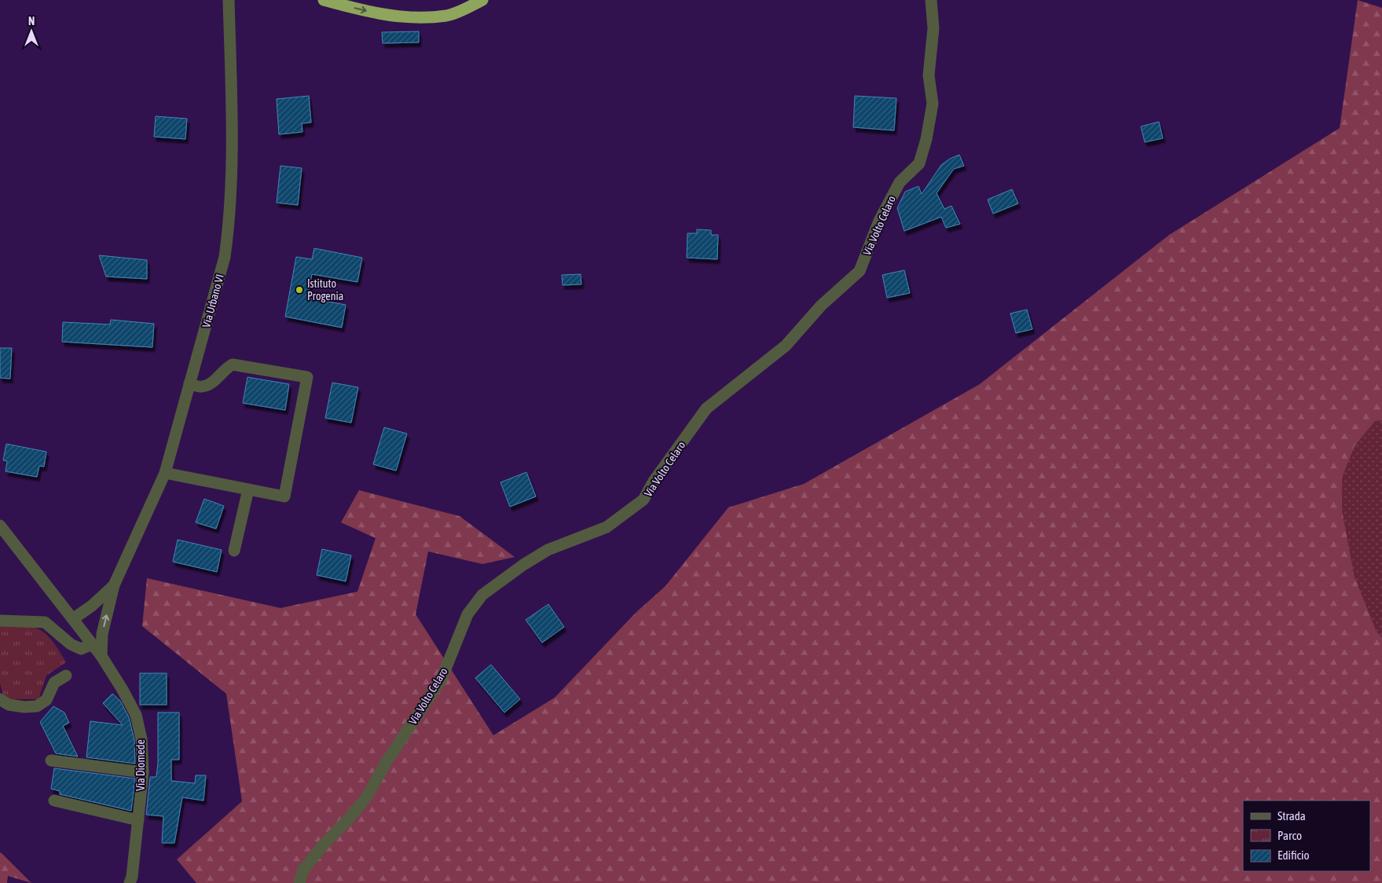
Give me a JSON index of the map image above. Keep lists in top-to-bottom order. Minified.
{"streets":{"street":["Via Volto Celaro","Via Urbano VI","Via Diomede"]},"crossings":[["Via Urbano VI","Via Diomede"]],"places":["Istituto Progenia"],"legend":["Strada","Parco","Edificio"],"north":"top"}
